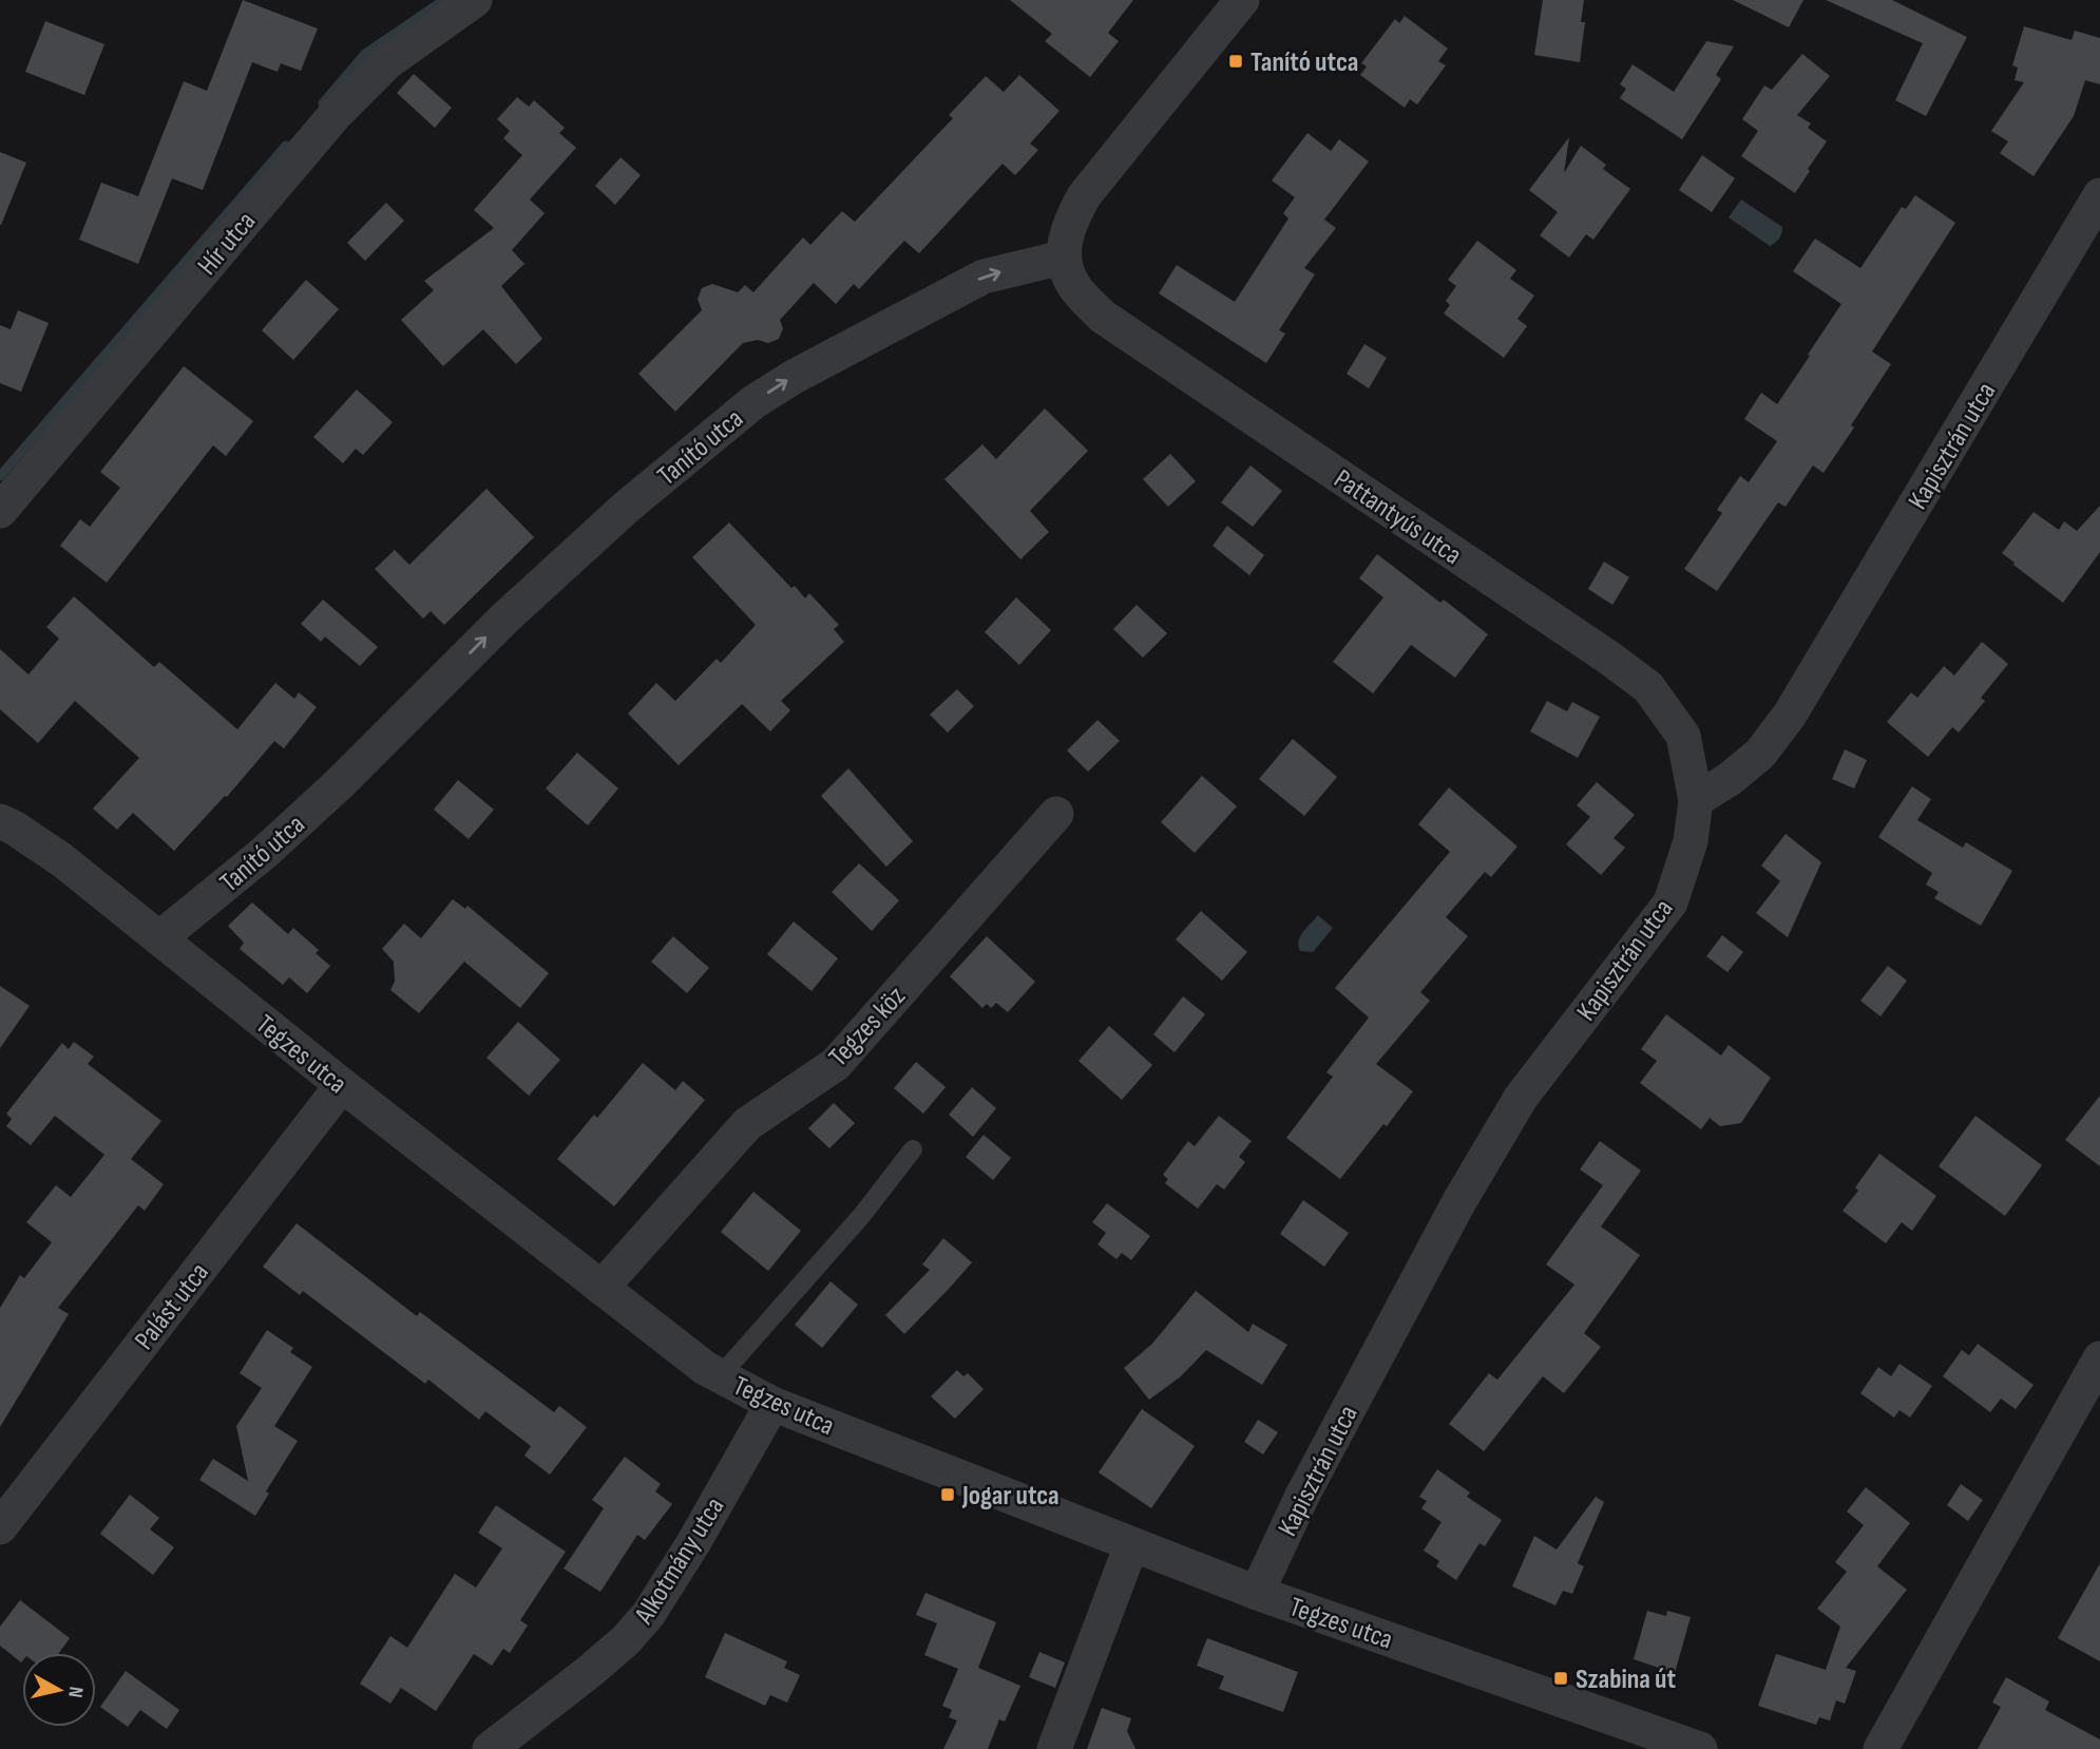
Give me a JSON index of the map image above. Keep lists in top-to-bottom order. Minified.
{"streets":{"street":["Hír utca","Kapisztrán utca","Tanító utca","Pattantyús utca","Tegzes köz","Tegzes utca","Palást utca","Alkotmány utca"]},"crossings":[["Kapisztrán utca","Pattantyús utca"],["Kapisztrán utca","Tegzes utca"],["Tanító utca","Pattantyús utca"],["Tanító utca","Tegzes utca"],["Tegzes köz","Tegzes utca"],["Tegzes utca","Palást utca"],["Tegzes utca","Alkotmány utca"]],"one_way":["Tanító utca"],"places":{"transit":["Tanító utca","Jogar utca","Szabina út"]},"north":"right"}
